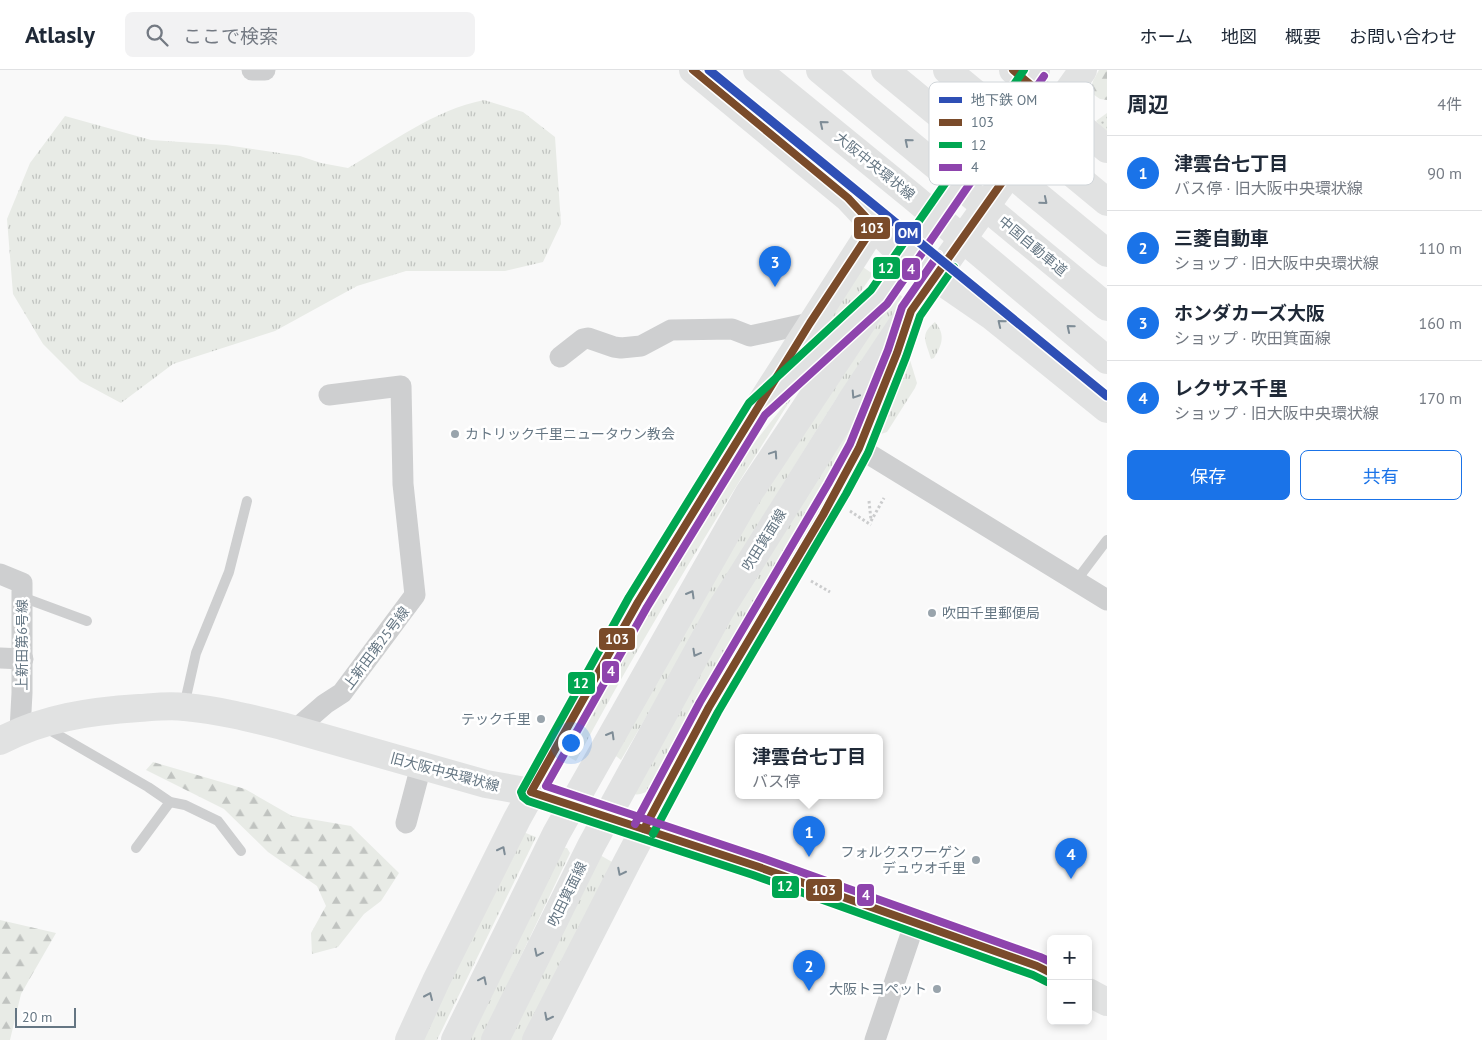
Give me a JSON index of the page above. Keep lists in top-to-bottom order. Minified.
{"streets":{"main road":["大阪中央環状線","中国自動車道","吹田箕面線","旧大阪中央環状線"],"street":["上新田第6号線","上新田第25号線"]},"crossings":[["上新田第6号線","旧大阪中央環状線"],["上新田第25号線","旧大阪中央環状線"]],"places":["カトリック千里ニュータウン教会","吹田千里郵便局","テック千里","フォルクスワーゲン デュウオ千里","大阪トヨペット"],"lines":["metro line OM","transit line 103","transit line 12","transit line 4"],"legend":["地下鉄 OM","103","12","4"],"scale_bar":"20 m","page":{"header":"Atlasly","search":"ここで検索","nav":["ホーム","地図","概要","お問い合わせ"],"heading":["周辺","4件"],"list":[{"mark":"1","name":"津雲台七丁目","note":"バス停 · 旧大阪中央環状線","value":"90 m"},{"mark":"2","name":"三菱自動車","note":"ショップ · 旧大阪中央環状線","value":"110 m"},{"mark":"3","name":"ホンダカーズ大阪","note":"ショップ · 吹田箕面線","value":"160 m"},{"mark":"4","name":"レクサス千里","note":"ショップ · 旧大阪中央環状線","value":"170 m"}],"pins":["3","1","4","2"],"buttons":["保存","共有"],"popup":["津雲台七丁目","バス停"],"map_buttons":["+","−"],"scale":"20 m"}}
